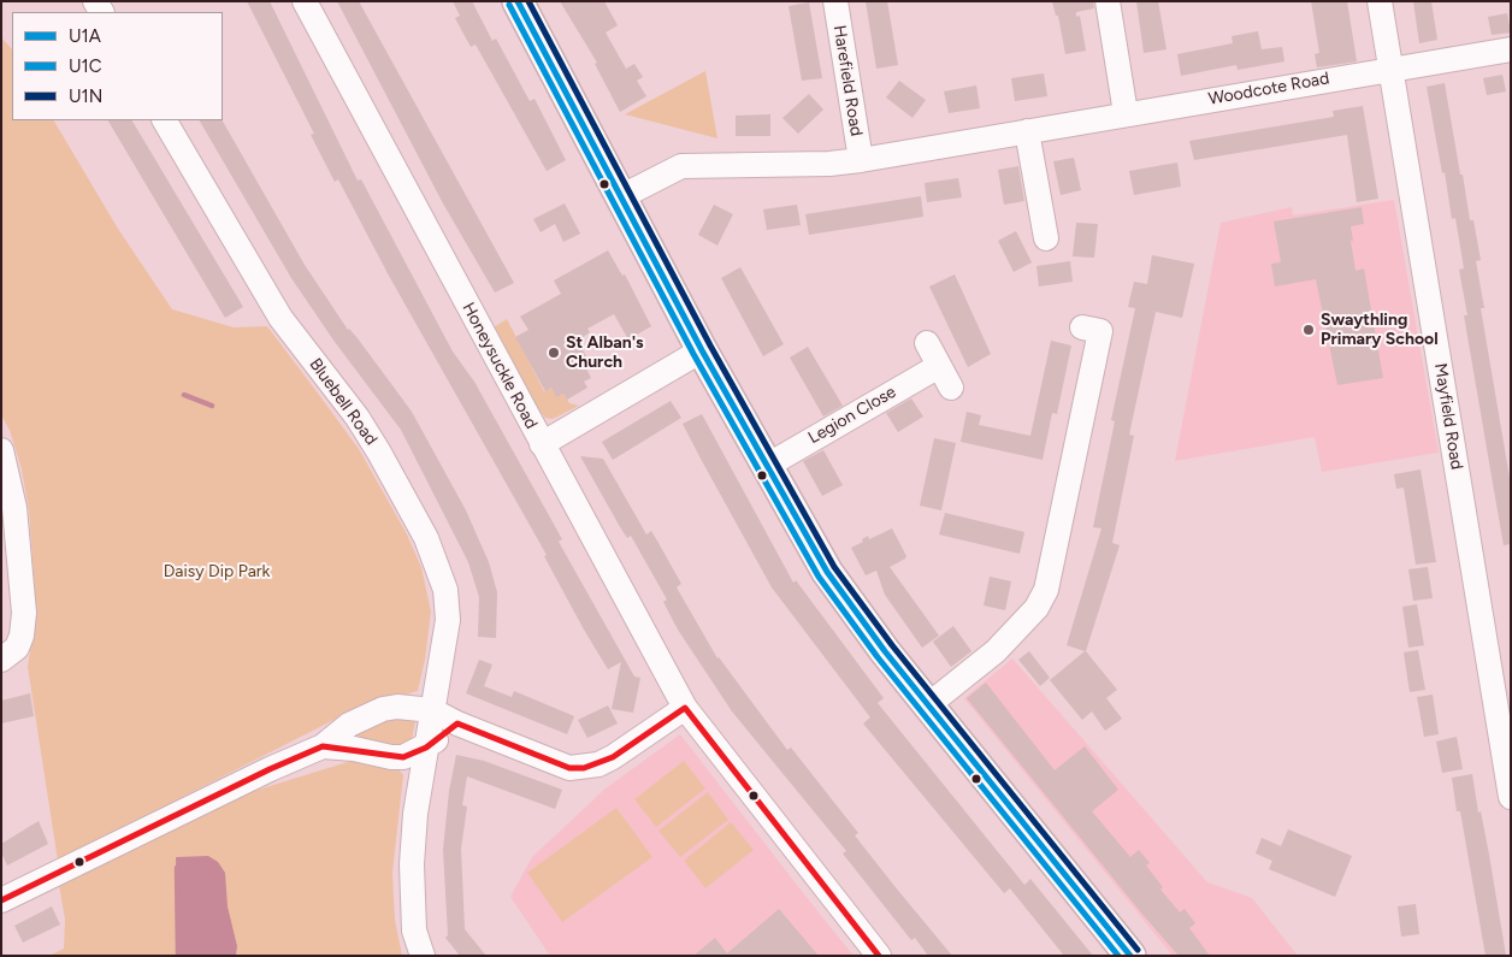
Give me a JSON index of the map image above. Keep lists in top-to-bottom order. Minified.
{"streets":{"street":["Harefield Road","Woodcote Road","Honeysuckle Road","Bluebell Road","Legion Close","Mayfield Road"]},"crossings":[["Harefield Road","Woodcote Road"],["Woodcote Road","Mayfield Road"]],"parks":["Daisy Dip Park"],"places":["Swaythling Primary School","St Alban's Church"],"lines":["transit line U1A","transit line U1N","transit line U1C"],"legend":["U1A","U1C","U1N"]}
